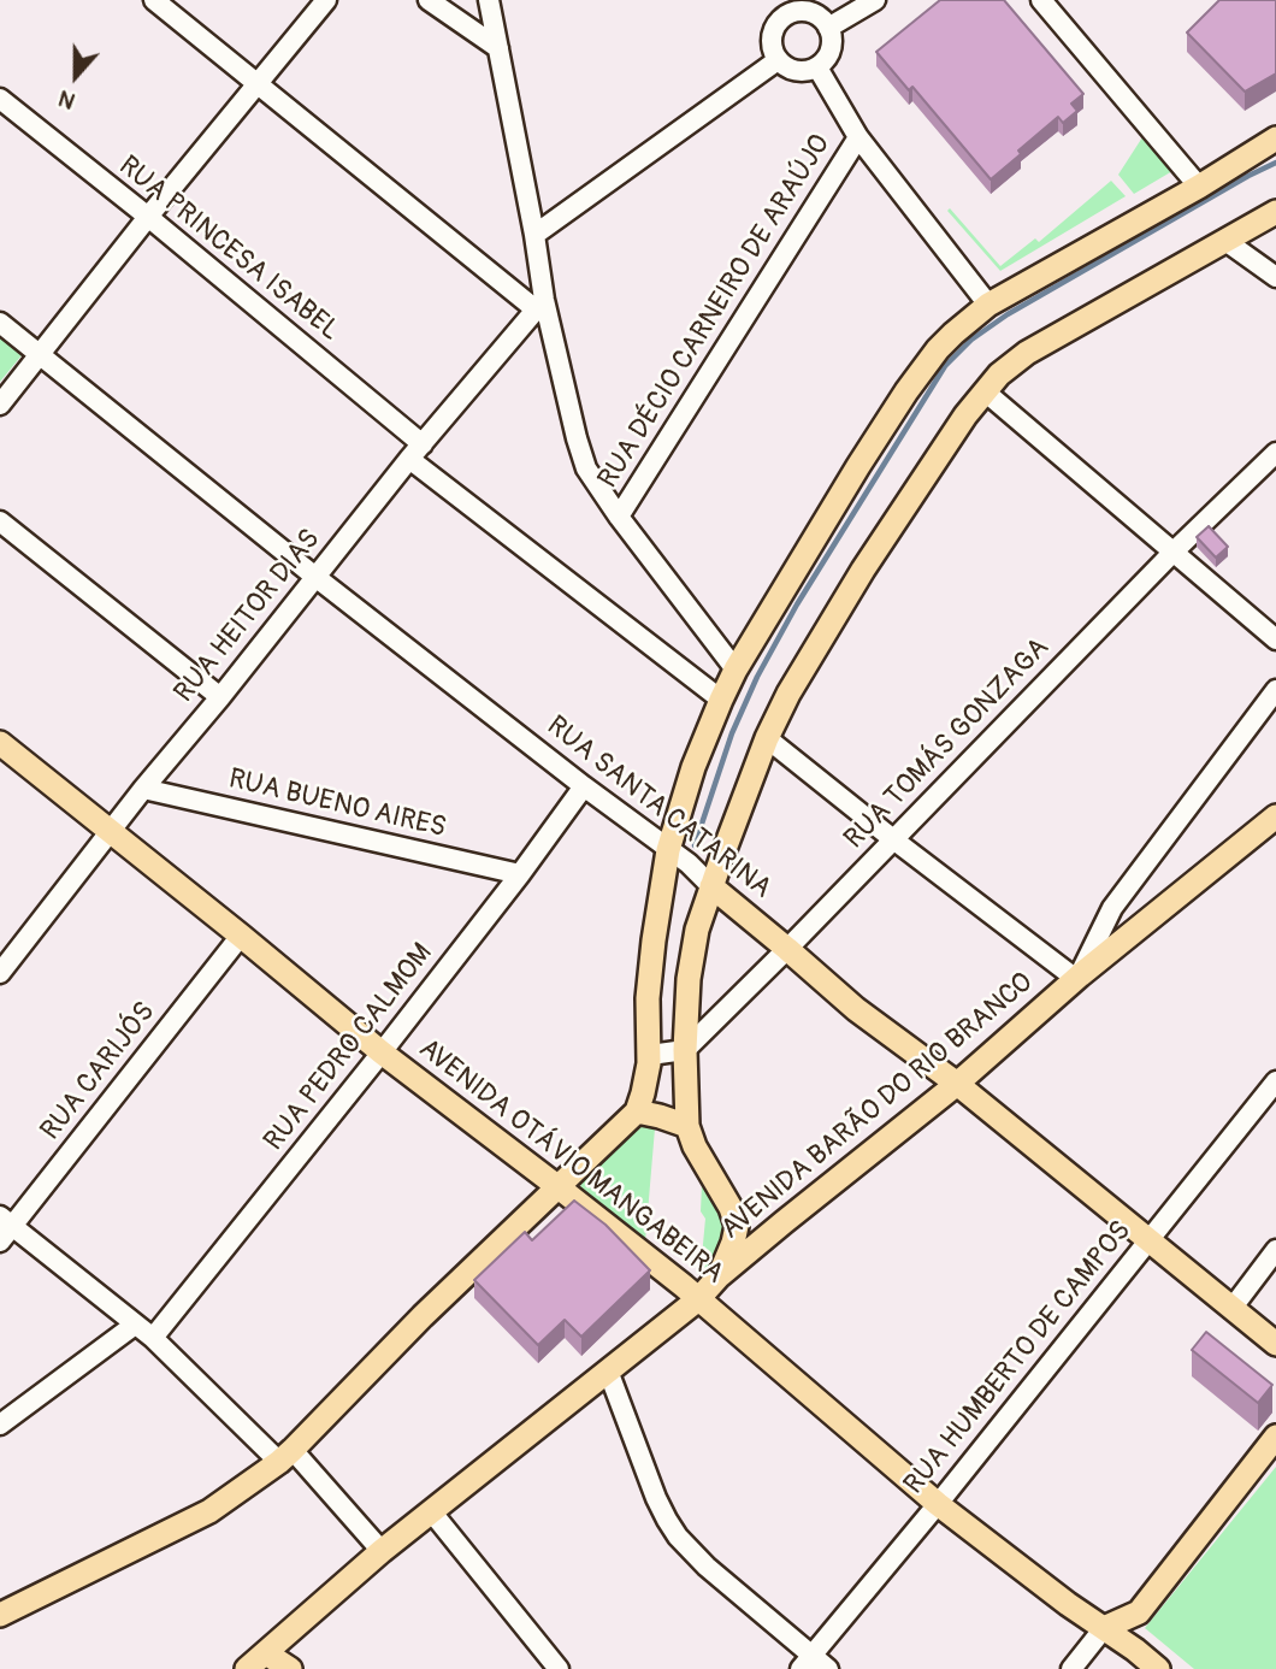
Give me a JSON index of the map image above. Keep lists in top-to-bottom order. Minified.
{"streets":{"main road":["RUA SANTA CATARINA","AVENIDA BARÃO DO RIO BRANCO","AVENIDA OTÁVIO MANGABEIRA"],"street":["RUA PRINCESA ISABEL","RUA DÉCIO CARNEIRO DE ARAÚJO","RUA HEITOR DIAS","RUA TOMÁS GONZAGA","RUA BUENO AIRES","RUA PEDRO CALMOM","RUA CARIJÓS","RUA HUMBERTO DE CAMPOS"]},"crossings":[["RUA PRINCESA ISABEL","RUA HEITOR DIAS"],["RUA HEITOR DIAS","RUA BUENO AIRES"],["RUA HEITOR DIAS","RUA SANTA CATARINA"],["RUA HEITOR DIAS","AVENIDA OTÁVIO MANGABEIRA"],["RUA TOMÁS GONZAGA","RUA SANTA CATARINA"],["RUA BUENO AIRES","RUA PEDRO CALMOM"],["RUA SANTA CATARINA","RUA PEDRO CALMOM"],["RUA SANTA CATARINA","AVENIDA BARÃO DO RIO BRANCO"],["RUA SANTA CATARINA","RUA HUMBERTO DE CAMPOS"],["RUA PEDRO CALMOM","AVENIDA OTÁVIO MANGABEIRA"],["RUA CARIJÓS","AVENIDA OTÁVIO MANGABEIRA"],["AVENIDA BARÃO DO RIO BRANCO","AVENIDA OTÁVIO MANGABEIRA"],["AVENIDA OTÁVIO MANGABEIRA","RUA HUMBERTO DE CAMPOS"]],"north":"bottom"}
